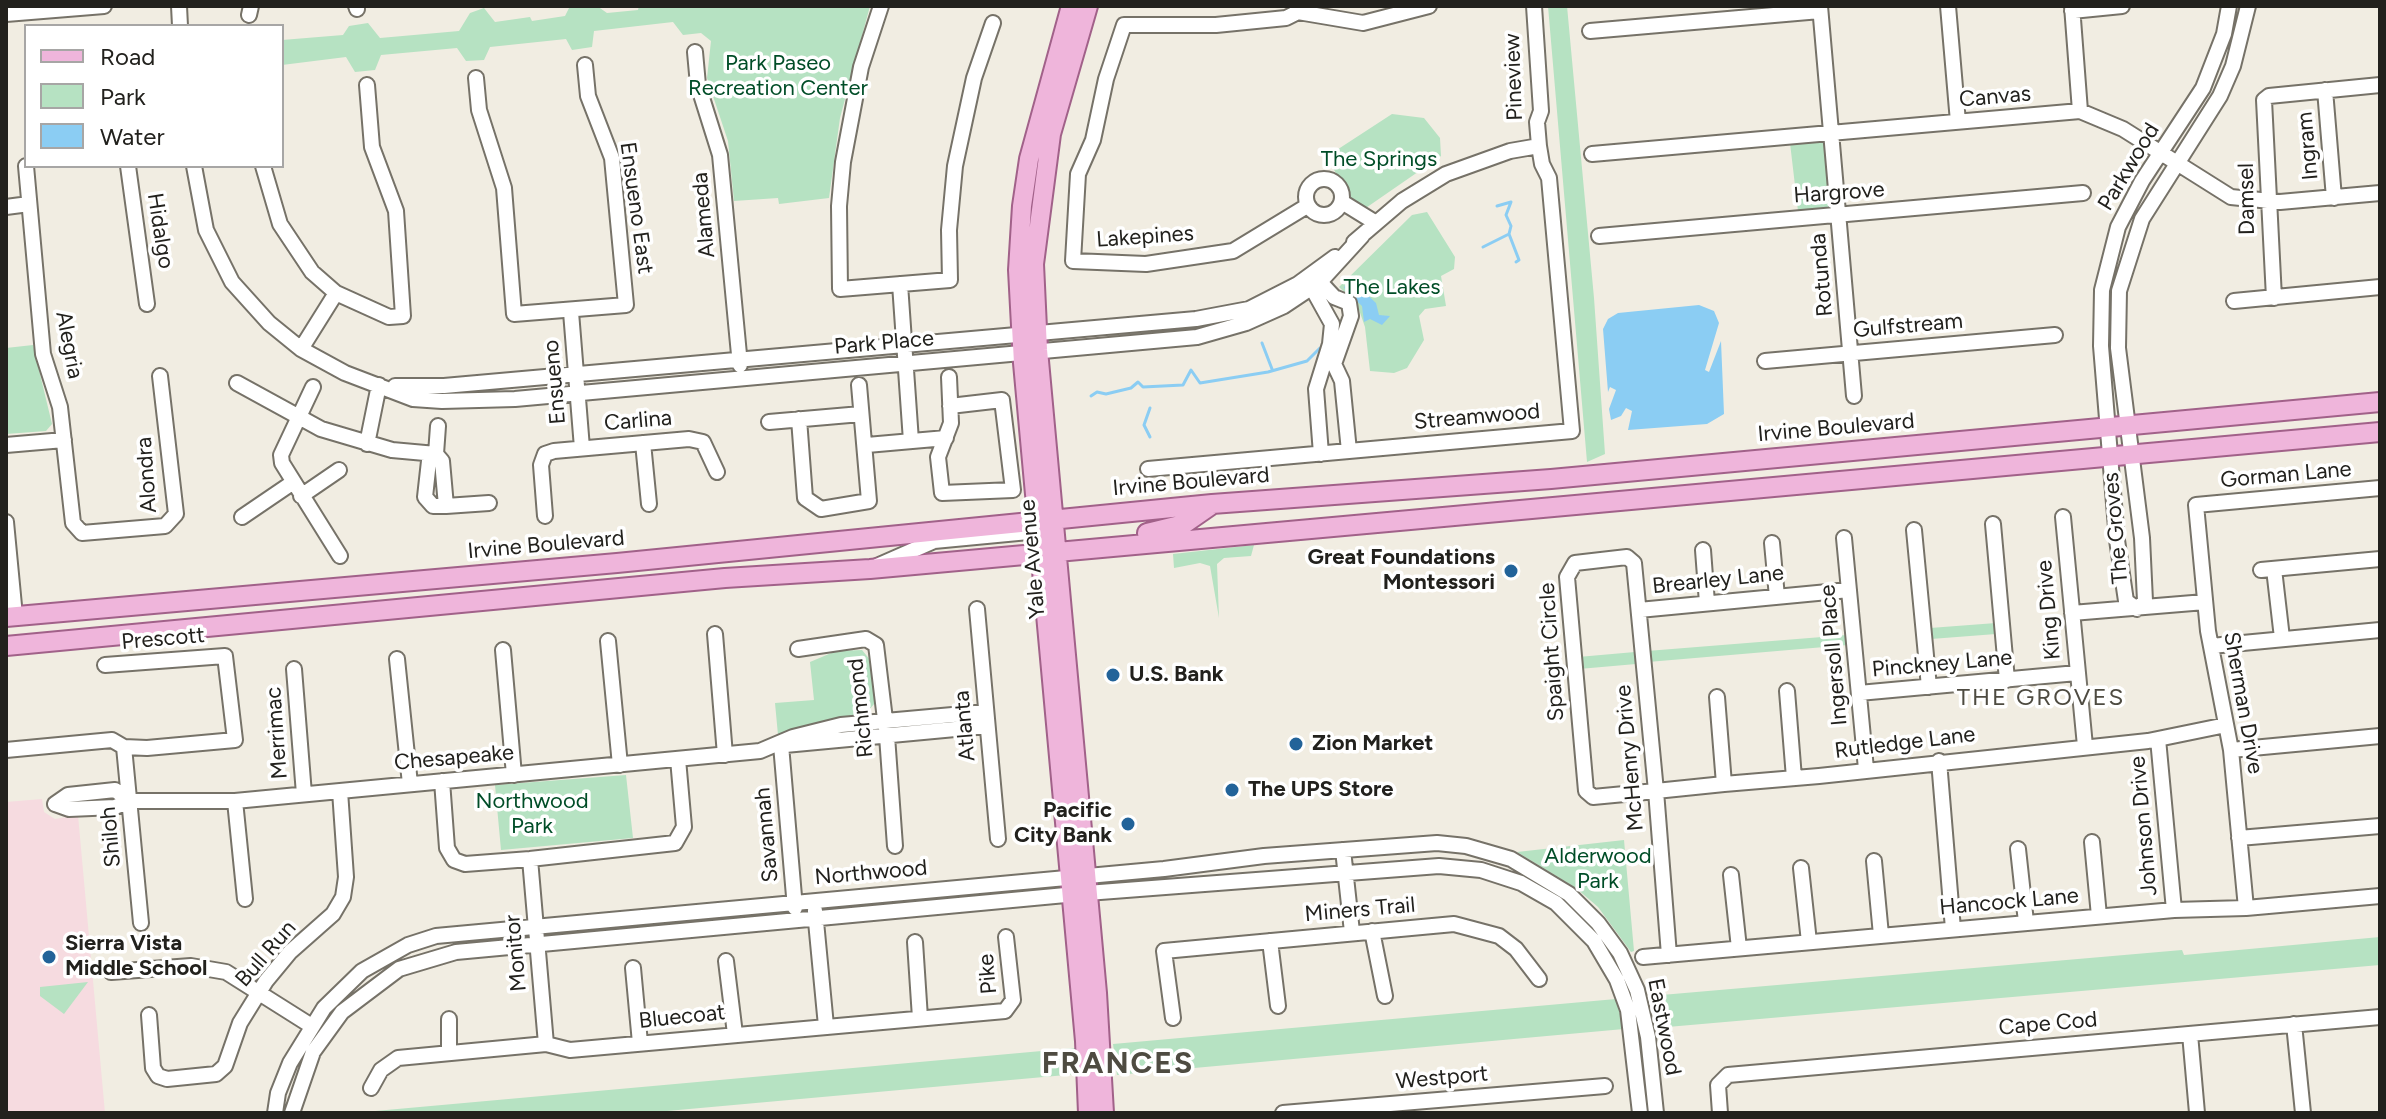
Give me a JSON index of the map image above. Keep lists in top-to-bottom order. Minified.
{"streets":{"main road":["Irvine Boulevard","Yale Avenue"],"street":["Pineview","Canvas","Ingram","Parkwood","Hargrove","Damsel","Ensueno East","Alameda","Hidalgo","Lakepines","Rotunda","Gulfstream","Park Place","Alegria","Ensueno","Streamwood","Carlina","Alondra","Gorman Lane","The Groves","Brearley Lane","King Drive","Prescott","Spaight Circle","Ingersoll Place","Pinckney Lane","Sherman Drive","Richmond","Atlanta","Merrimac","Rutledge Lane","Chesapeake","McHenry Drive","Johnson Drive","Savannah","Shiloh","Northwood","Hancock Lane","Miners Trail","Monitor","Bull Run","Pike","Bluecoat","Cape Cod","Eastwood","Westport"]},"crossings":[["Pineview","Park Place"],["Pineview","Streamwood"],["Canvas","Ingram"],["Canvas","Parkwood"],["Canvas","Damsel"],["Canvas","Rotunda"],["Ingram","Damsel"],["Parkwood","Irvine Boulevard"],["Parkwood","The Groves"],["Hargrove","Rotunda"],["Ensueno East","Ensueno"],["Alameda","Park Place"],["Lakepines","Park Place"],["Rotunda","Gulfstream"],["Park Place","Ensueno"],["Park Place","Streamwood"],["Park Place","Yale Avenue"],["Alegria","Alondra"],["Ensueno","Carlina"],["Irvine Boulevard","The Groves"],["Irvine Boulevard","Yale Avenue"],["Gorman Lane","Sherman Drive"],["Yale Avenue","Northwood"],["Brearley Lane","Ingersoll Place"],["Brearley Lane","McHenry Drive"],["King Drive","Pinckney Lane"],["King Drive","Rutledge Lane"],["Prescott","Shiloh"],["Spaight Circle","Rutledge Lane"],["Spaight Circle","McHenry Drive"],["Ingersoll Place","Pinckney Lane"],["Ingersoll Place","Rutledge Lane"],["Sherman Drive","Rutledge Lane"],["Sherman Drive","Hancock Lane"],["Richmond","Chesapeake"],["Atlanta","Chesapeake"],["Merrimac","Chesapeake"],["Rutledge Lane","McHenry Drive"],["Rutledge Lane","Johnson Drive"],["Chesapeake","Savannah"],["Chesapeake","Shiloh"],["Chesapeake","Bull Run"],["McHenry Drive","Hancock Lane"],["Johnson Drive","Hancock Lane"],["Savannah","Northwood"],["Northwood","Monitor"],["Northwood","Eastwood"],["Monitor","Bluecoat"],["Pike","Bluecoat"]],"districts":["THE GROVES","FRANCES"],"parks":["Park Paseo Recreation Center","The Springs","The Lakes","Northwood Park","Alderwood Park"],"places":["Great Foundations Montessori","U.S. Bank","Zion Market","The UPS Store","Pacific City Bank","Sierra Vista Middle School"],"legend":["Road","Park","Water"]}
